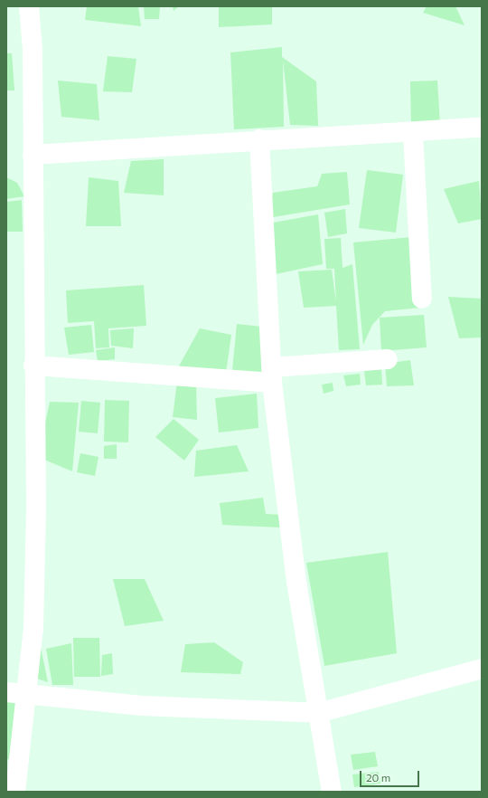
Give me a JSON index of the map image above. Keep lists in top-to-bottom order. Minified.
{"scale_bar":"20 m"}
